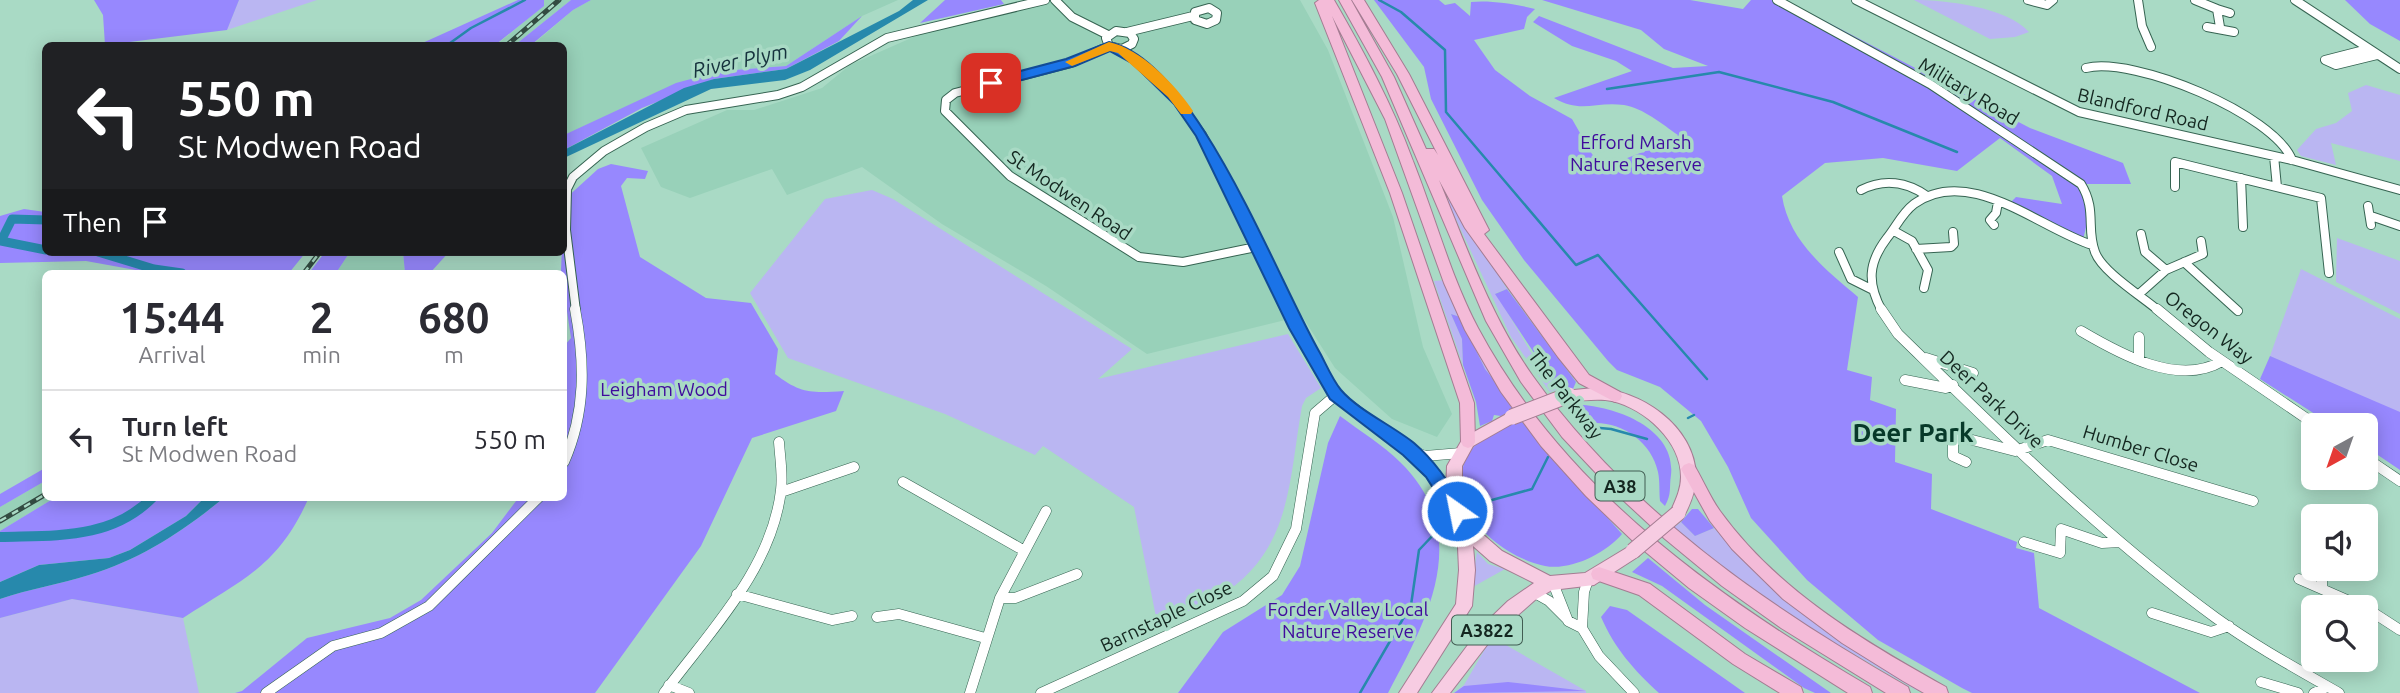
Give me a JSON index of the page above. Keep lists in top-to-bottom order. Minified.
{"streets":{"highway":["The Parkway","A38"],"main road":["A3822"],"street":["Military Road","Blandford Road","St Modwen Road","Oregon Way","Deer Park Drive","Humber Close","Barnstaple Close"]},"crossings":[["Military Road","Oregon Way"],["The Parkway","A38"],["Deer Park Drive","Humber Close"],["A38","A3822"]],"districts":["Deer Park"],"water":["River Plym"],"parks":["Efford Marsh Nature Reserve","Leigham Wood","Forder Valley Local Nature Reserve"],"north":"bottom left","page":{"turn":["550 m","St Modwen Road"],"then":"Then","eta":["15:44","Arrival","2","min","680","m"],"list":[{"name":"Turn left","note":"St Modwen Road","value":"550 m"}]}}
